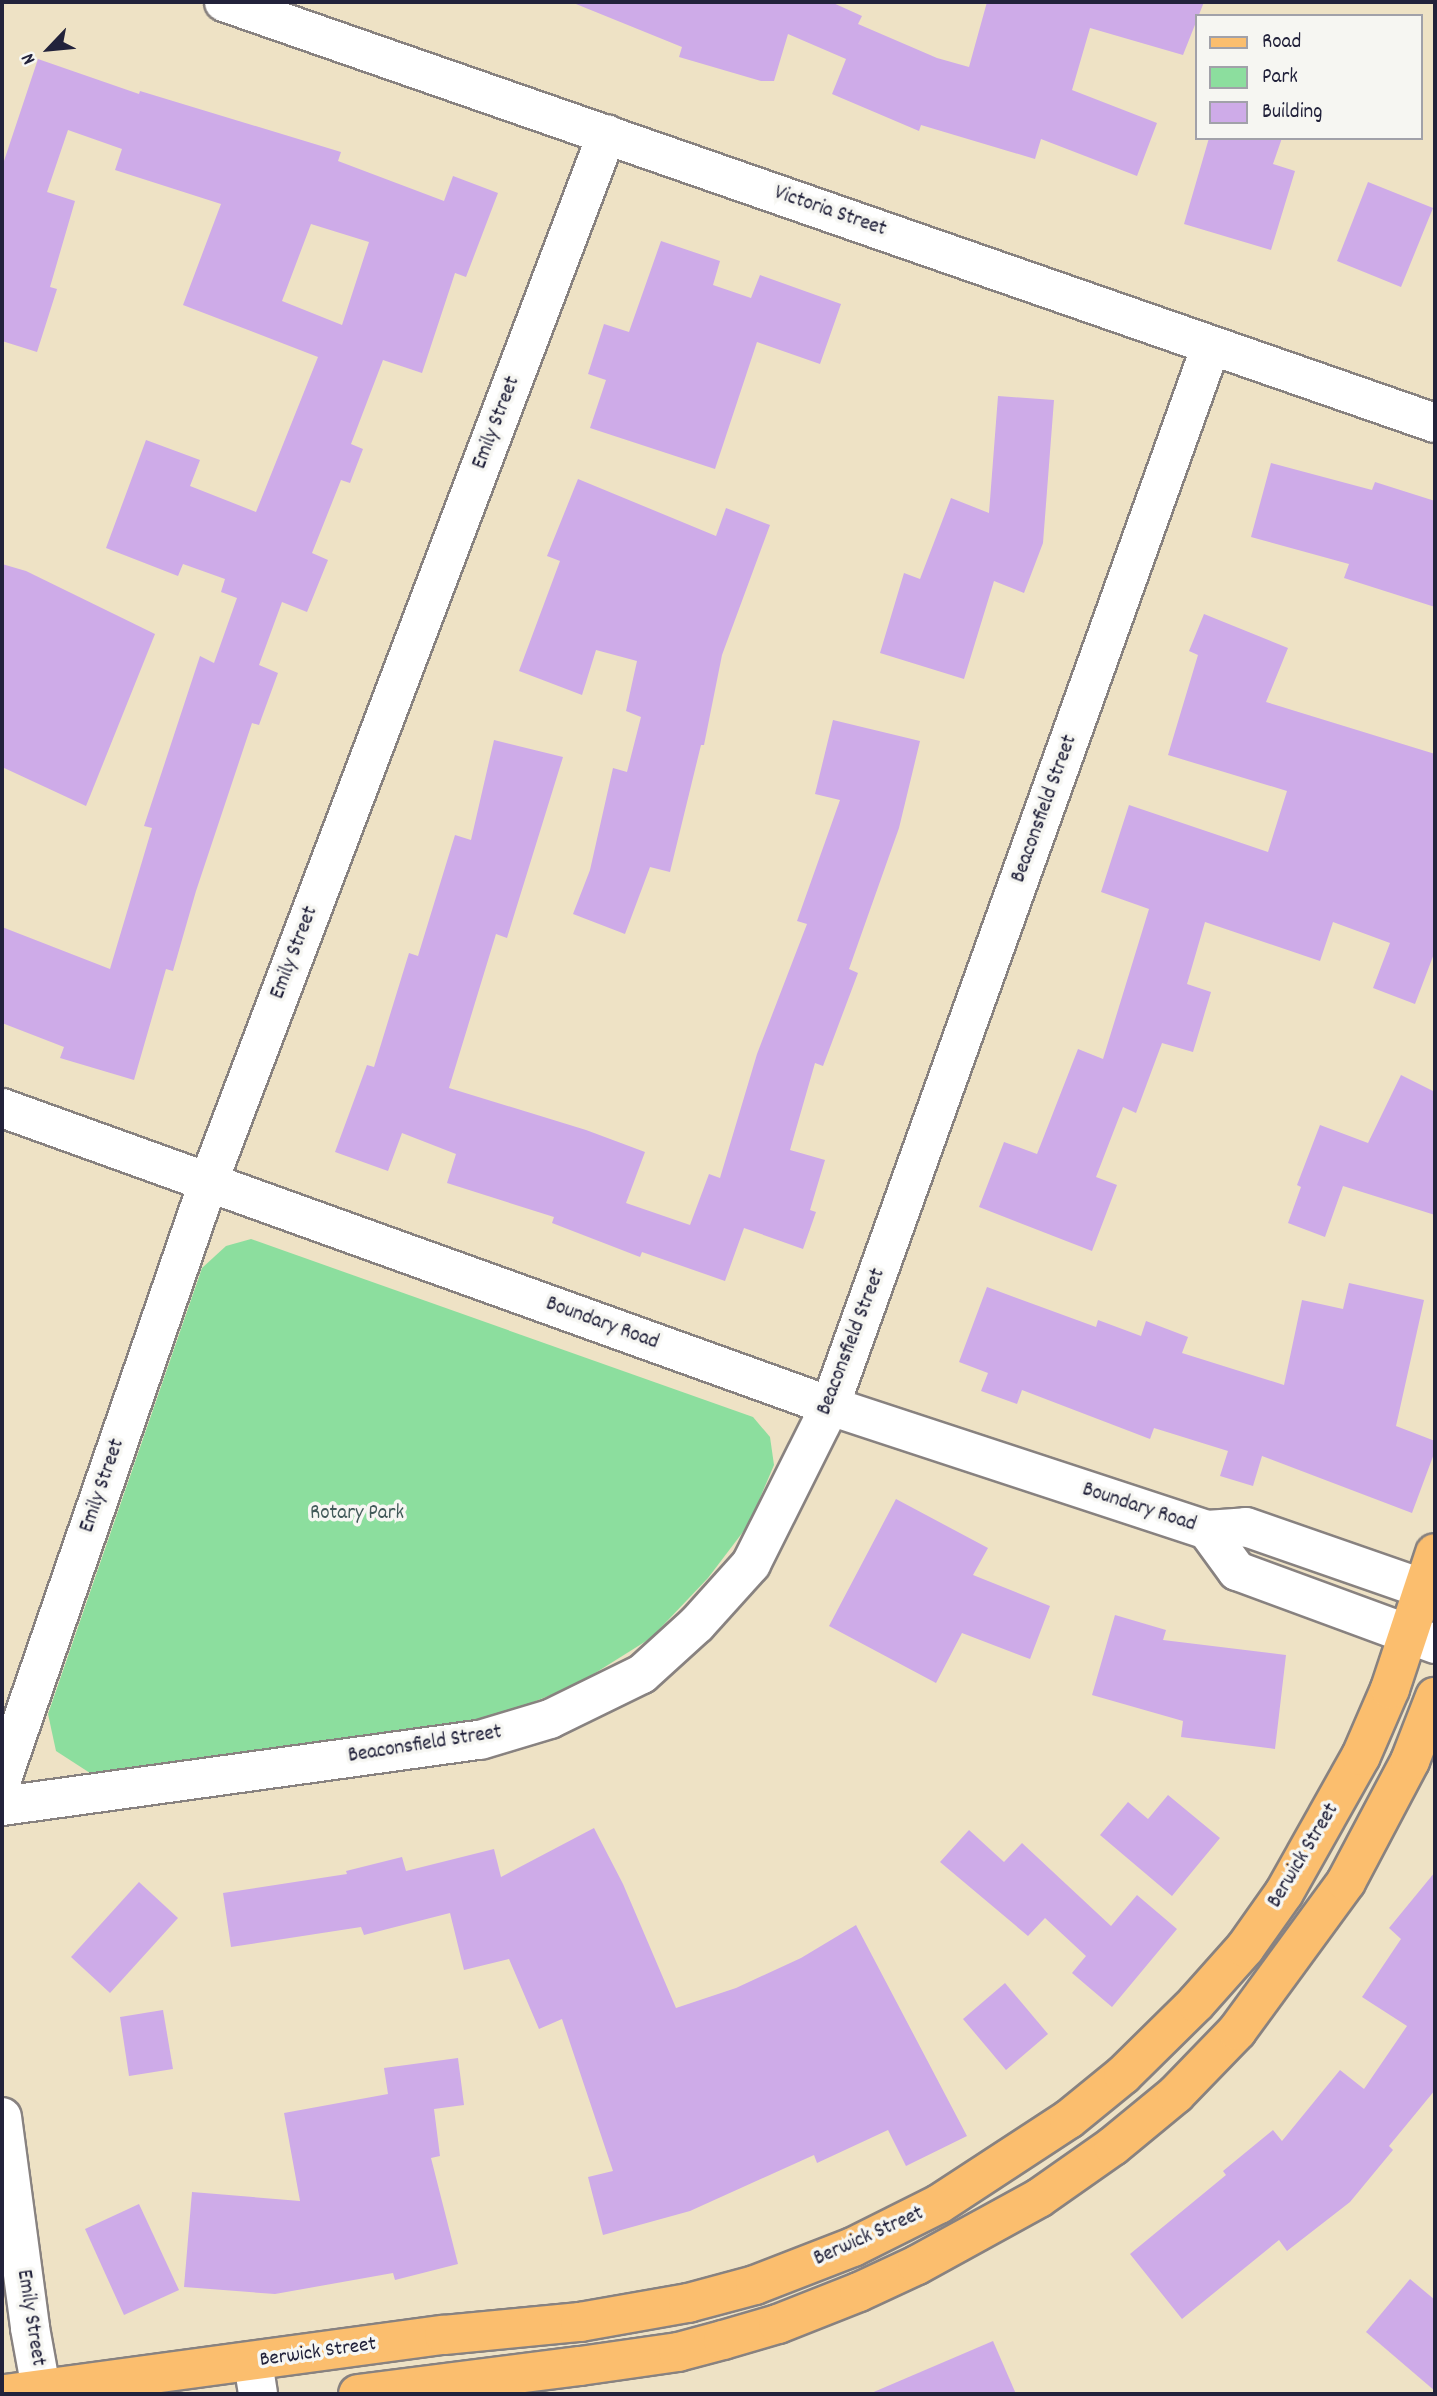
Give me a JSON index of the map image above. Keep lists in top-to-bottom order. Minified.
{"streets":{"main road":["Berwick Street"],"street":["Victoria Street","Emily Street","Beaconsfield Street","Boundary Road"]},"crossings":[["Victoria Street","Emily Street"],["Victoria Street","Beaconsfield Street"],["Emily Street","Boundary Road"],["Emily Street","Berwick Street"],["Beaconsfield Street","Boundary Road"],["Boundary Road","Berwick Street"]],"parks":["Rotary Park"],"legend":["Road","Park","Building"],"north":"bottom left"}
